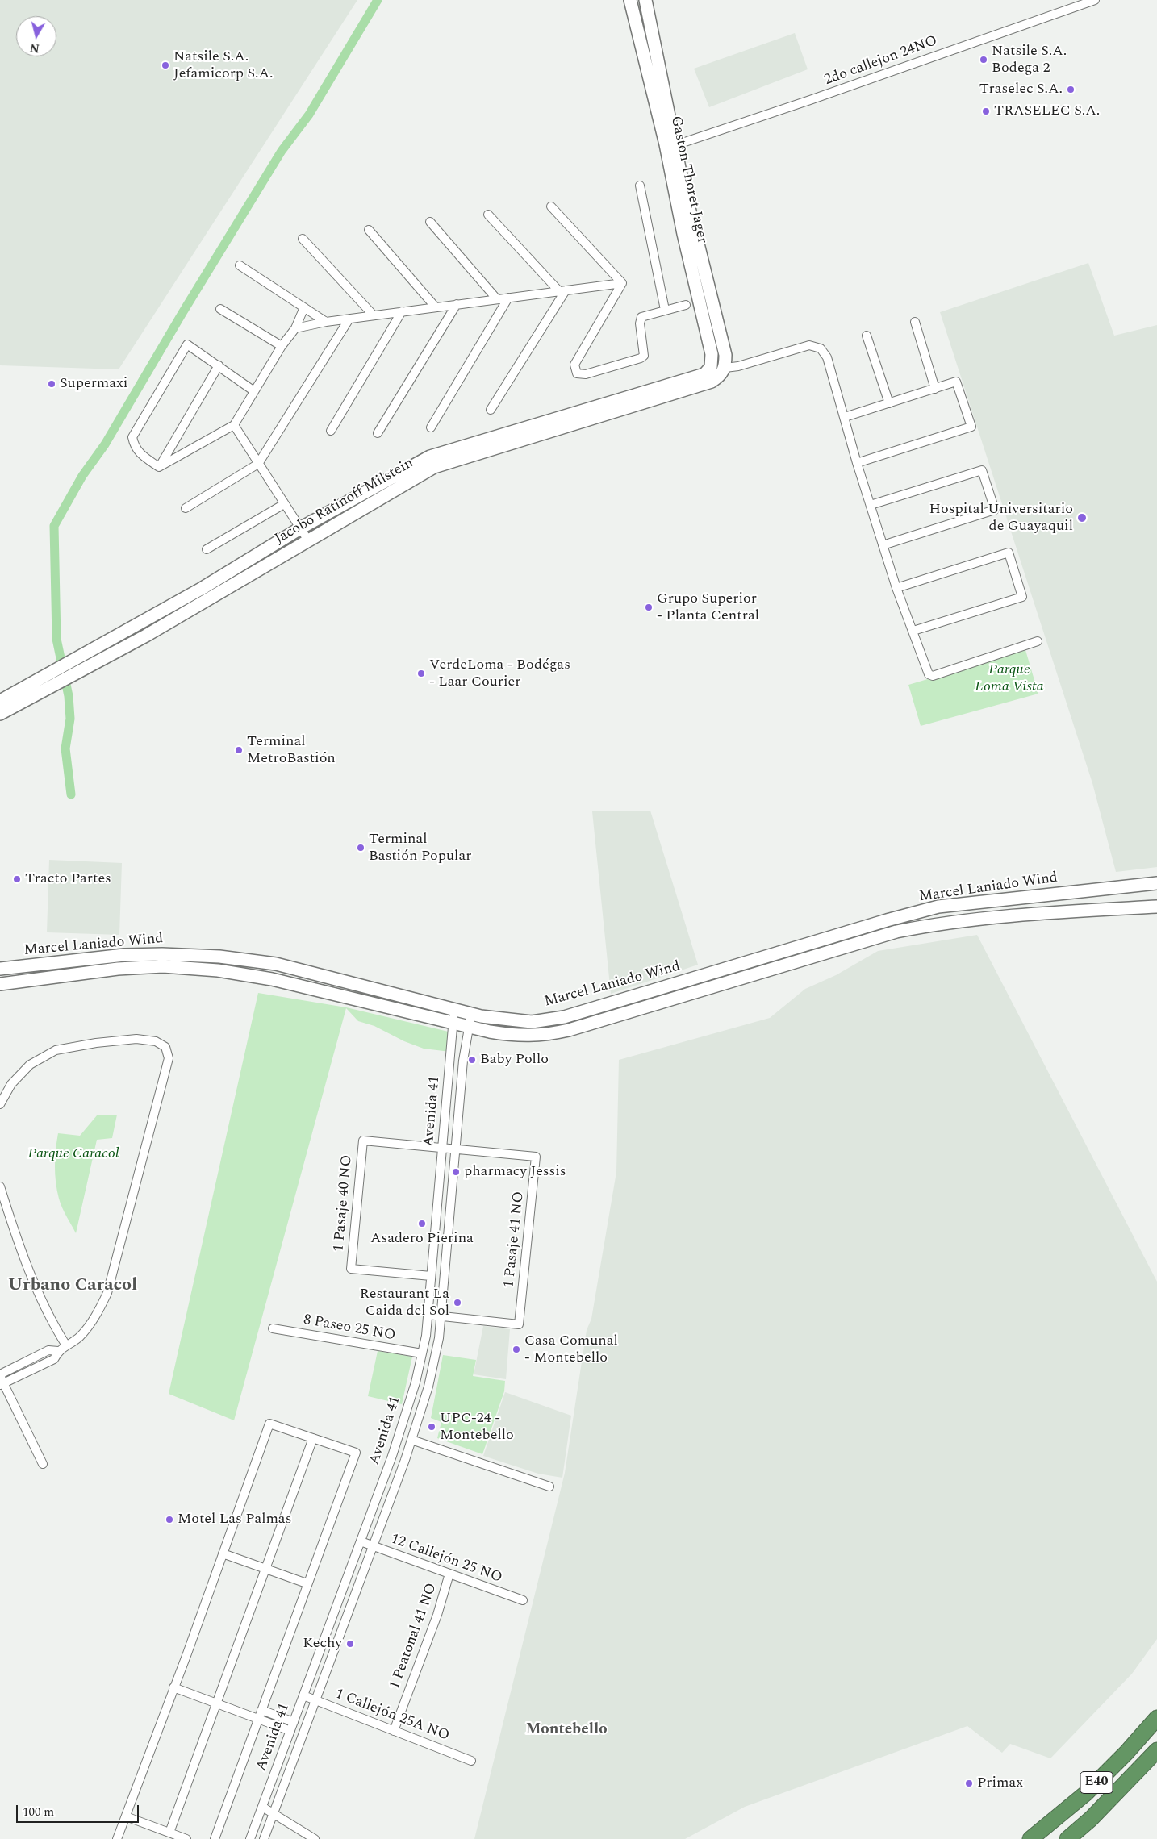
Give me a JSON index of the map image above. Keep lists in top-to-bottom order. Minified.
{"streets":{"highway":["E40"],"street":["2do callejon 24NO","Gaston Thoret Jager","Jacobo Ratinoff Milstein","Marcel Laniado Wind","Avenida 41","1 Pasaje 40 NO","1 Pasaje 41 NO","8 Paseo 25 NO","12 Callejón 25 NO","1 Peatonal 41 NO","1 Callejón 25A NO"]},"crossings":[["2do callejon 24NO","Gaston Thoret Jager"],["Gaston Thoret Jager","Jacobo Ratinoff Milstein"],["Marcel Laniado Wind","Avenida 41"],["Avenida 41","1 Pasaje 40 NO"],["Avenida 41","1 Pasaje 41 NO"],["Avenida 41","8 Paseo 25 NO"],["Avenida 41","12 Callejón 25 NO"],["Avenida 41","1 Callejón 25A NO"],["12 Callejón 25 NO","1 Peatonal 41 NO"],["1 Peatonal 41 NO","1 Callejón 25A NO"]],"districts":["Urbano Caracol","Montebello"],"parks":["Parque Loma Vista","Parque Caracol"],"places":["Natsile S.A. Bodega 2","Natsile S.A. Jefamicorp S.A.","Traselec S.A.","TRASELEC S.A.","Supermaxi","Hospital Universitario de Guayaquil","Grupo Superior - Planta Central","VerdeLoma - Bodégas - Laar Courier","Terminal MetroBastión","Terminal Bastión Popular","Tracto Partes","Baby Pollo","pharmacy Jessis","Asadero Pierina","Restaurant La Caida del Sol","Casa Comunal - Montebello","UPC-24 - Montebello","Motel Las Palmas","Kechy","Primax"],"scale_bar":"100 m","north":"bottom"}
